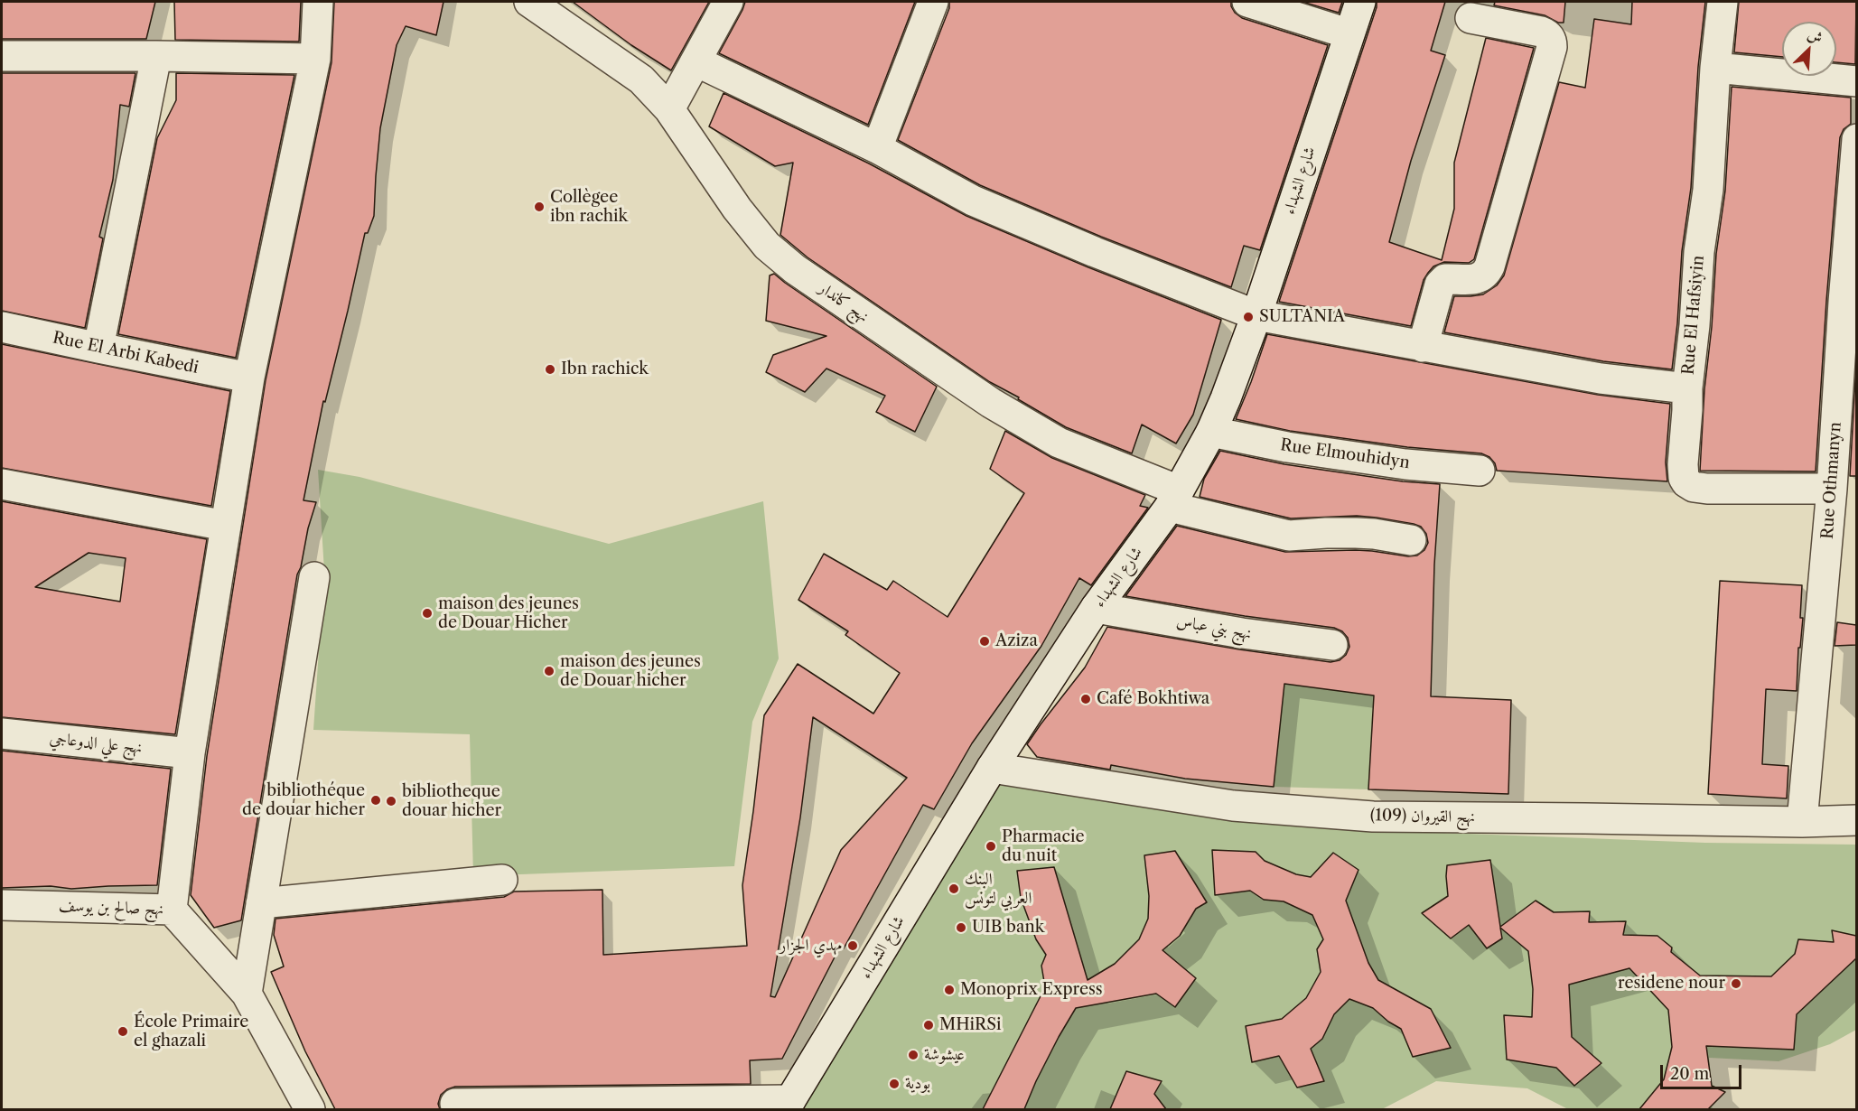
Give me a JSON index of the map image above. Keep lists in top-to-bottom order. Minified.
{"streets":{"street":["شارع الشهداء","نهج كاندار","Rue El Hafsiyin","Rue El Arbi Kabedi","Rue Elmouhidyn","Rue Othmanyn","نهج بني عباس","نهج علي الدوعاجي","نهج القيروان (109)","نهج صالح بن يوسف"]},"crossings":[["شارع الشهداء","نهج كاندار"],["شارع الشهداء","Rue Elmouhidyn"],["شارع الشهداء","نهج بني عباس"],["شارع الشهداء","نهج القيروان (109)"],["Rue El Hafsiyin","Rue Othmanyn"],["Rue Othmanyn","نهج القيروان (109)"]],"places":["Collègee ibn rachik","SULTANIA","Ibn rachick","maison des jeunes de Douar Hicher","Aziza","maison des jeunes de Douar hicher","Café Bokhtiwa","bibliothéque de douar hicher","bibliotheque douar hicher","Pharmacie du nuit","البنك العربي لتونس","UIB bank","مهدي الجزار","residene nour","Monoprix Express","MHiRSi","École Primaire el ghazali","عيشوشة","بودية"],"scale_bar":"20 m","north":"top right"}
